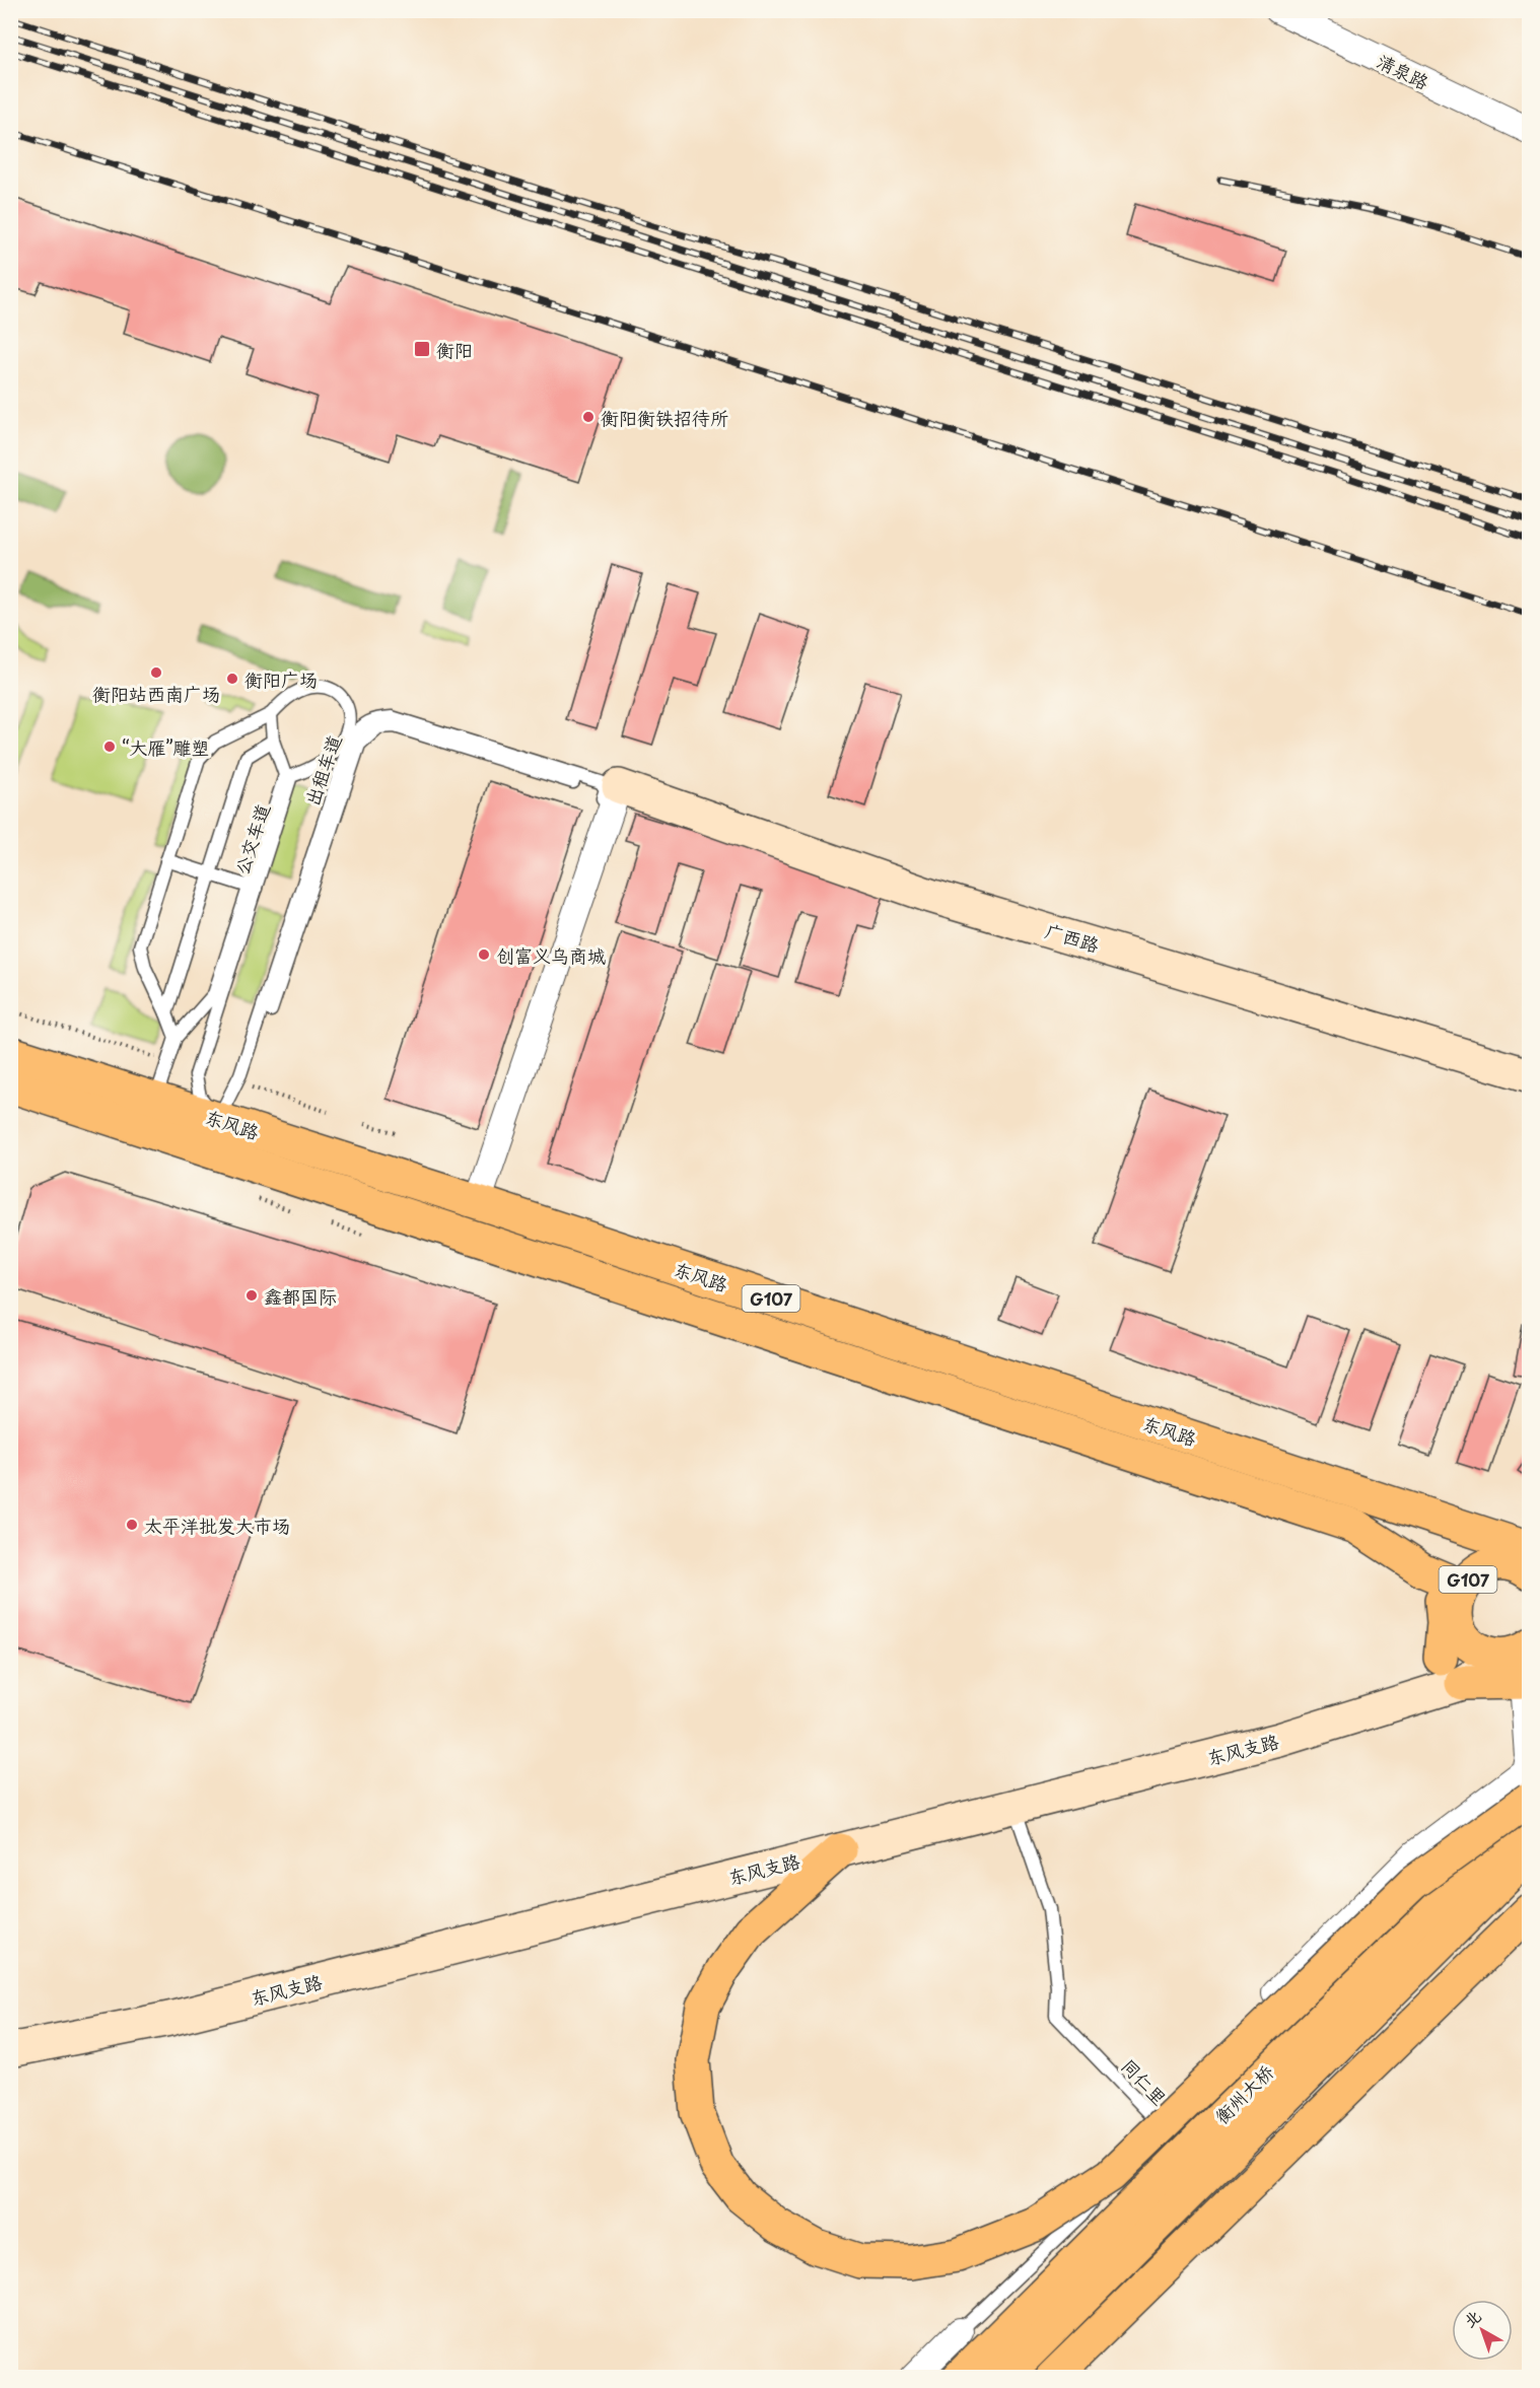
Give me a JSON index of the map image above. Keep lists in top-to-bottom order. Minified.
{"streets":{"highway":["东风路","G107","衡州大桥"],"main road":["广西路","东风支路"],"street":["清泉路"],"lane":["出租车道","公交车道","同仁里"]},"crossings":[["出租车道","公交车道"],["出租车道","广西路"],["出租车道","东风路"],["公交车道","东风路"],["东风路","G107"],["G107","东风支路"],["东风支路","同仁里"]],"places":{"transit":["衡阳"],"other":["衡阳衡铁招待所","衡阳站西南广场","衡阳广场","“大雁”雕塑","创富义乌商城","鑫都国际","太平洋批发大市场"]},"north":"top left"}
